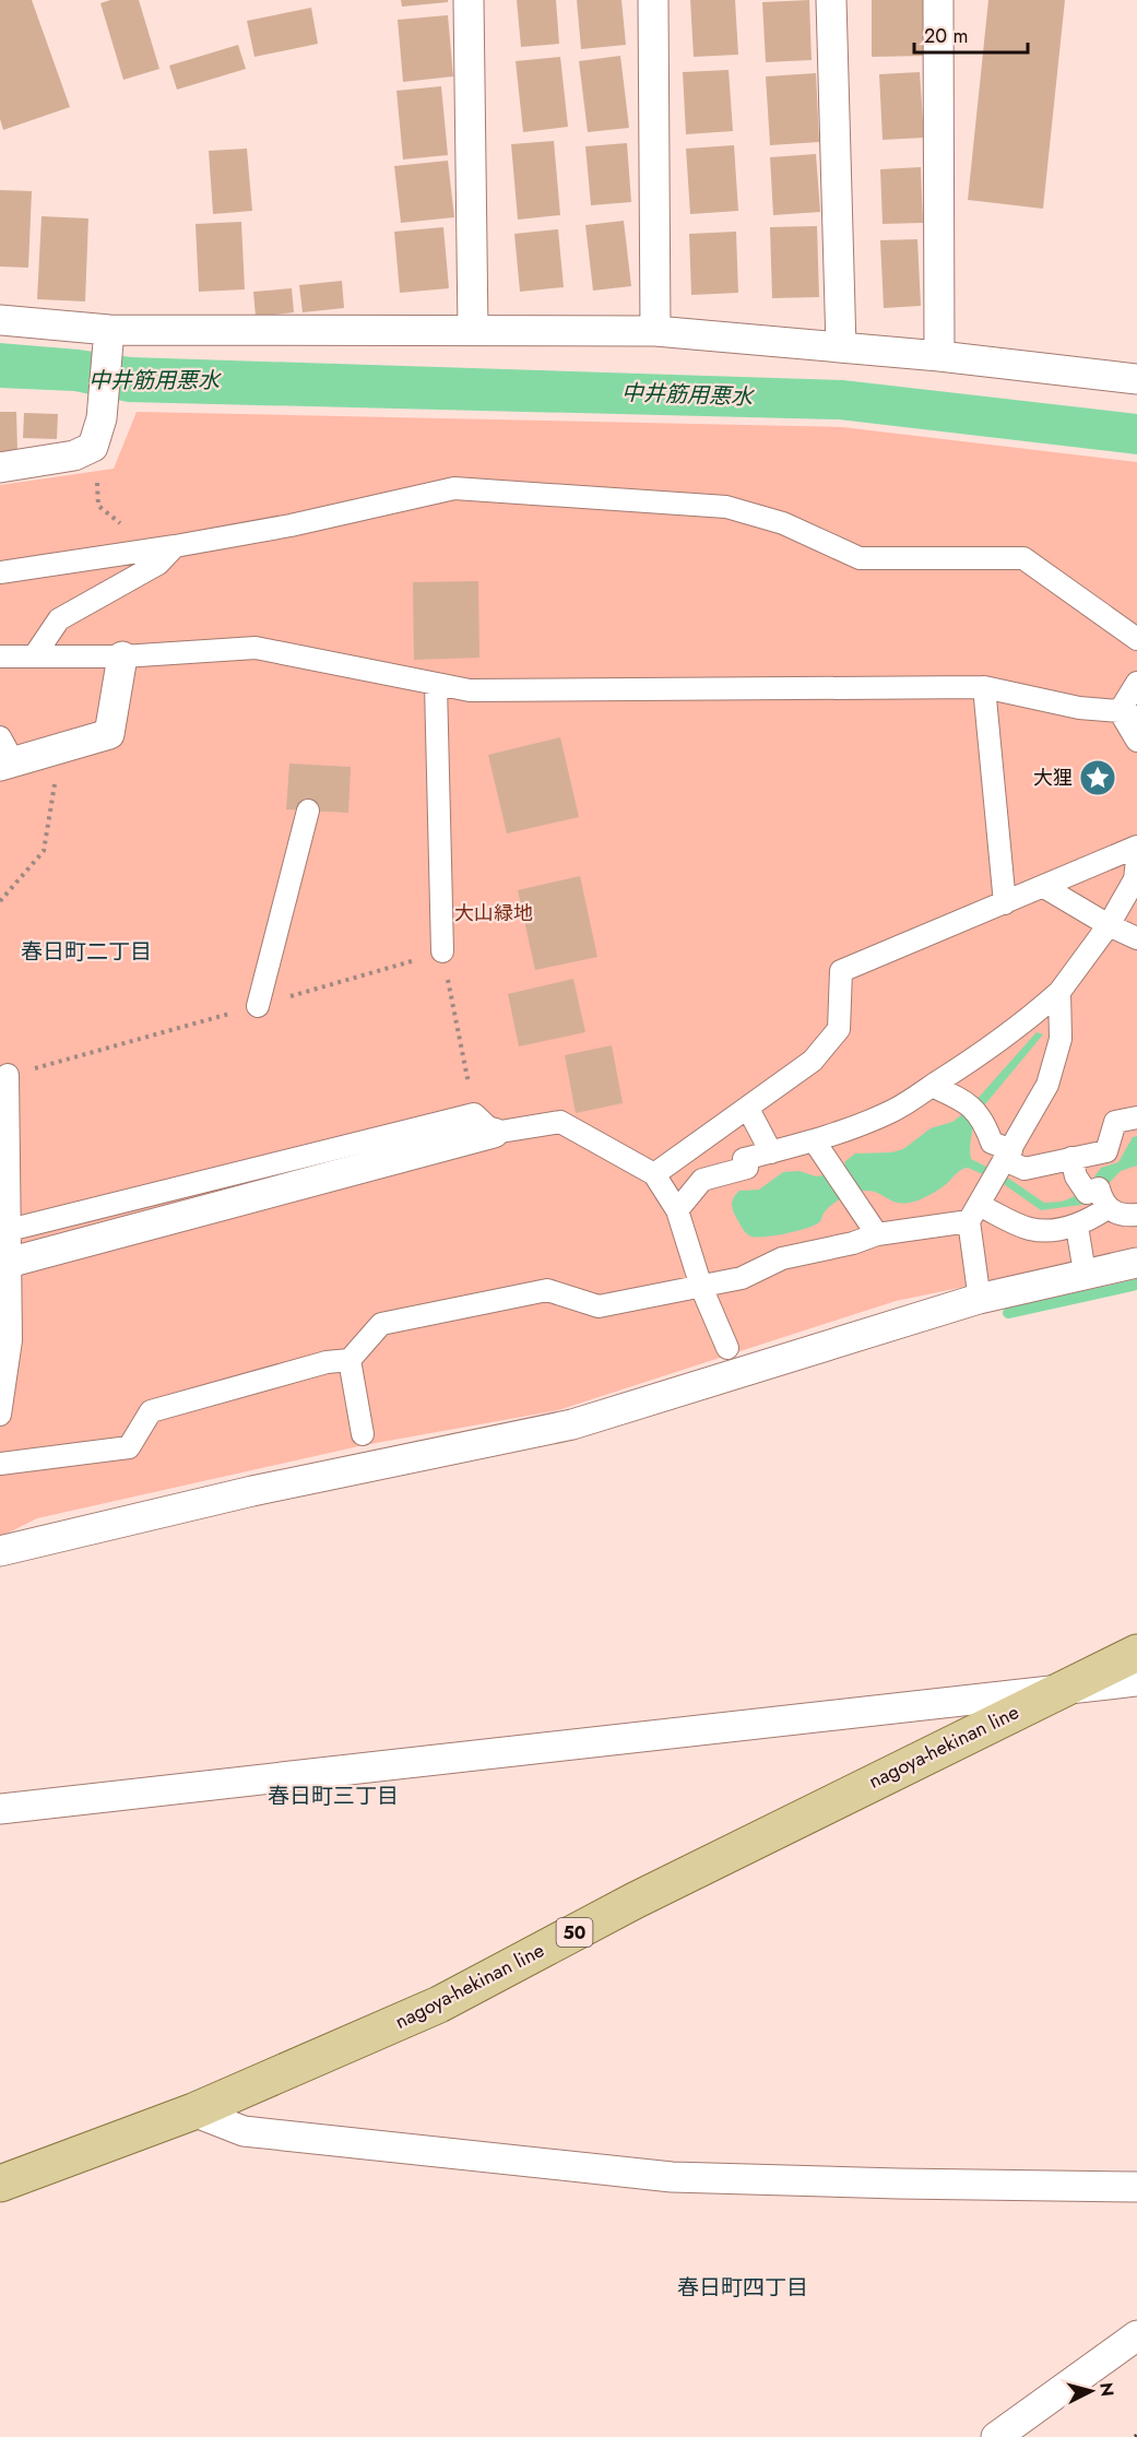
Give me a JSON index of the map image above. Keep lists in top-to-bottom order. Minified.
{"streets":{"main road":["nagoya-hekinan line","50"]},"districts":["春日町二丁目","春日町三丁目","春日町四丁目"],"water":["中井筋用悪水"],"parks":["大山緑地"],"places":{"place":["大狸"]},"scale_bar":"20 m","north":"right"}
